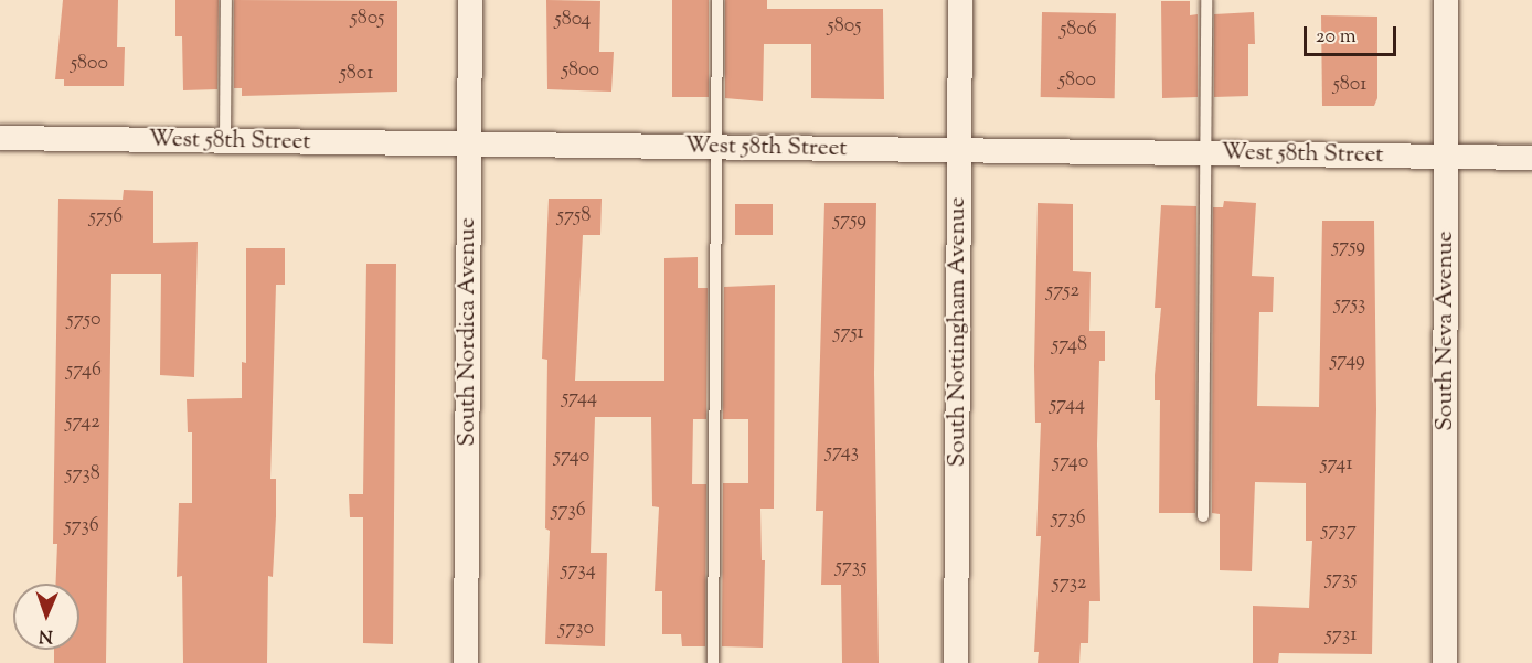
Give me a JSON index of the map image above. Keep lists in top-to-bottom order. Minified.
{"streets":{"street":["West 58th Street","South Neva Avenue","South Nordica Avenue","South Nottingham Avenue"]},"crossings":[["West 58th Street","South Neva Avenue"],["West 58th Street","South Nordica Avenue"],["West 58th Street","South Nottingham Avenue"]],"house_numbers":["5805","5804","5805","5806","5800","5800","5801","5800","5801","5758","5756","5759","5759","5752","5753","5750","5751","5748","5749","5746","5744","5744","5742","5743","5740","5740","5741","5738","5736","5736","5736","5737","5735","5734","5735","5732","5730","5731"],"scale_bar":"20 m","north":"bottom"}
